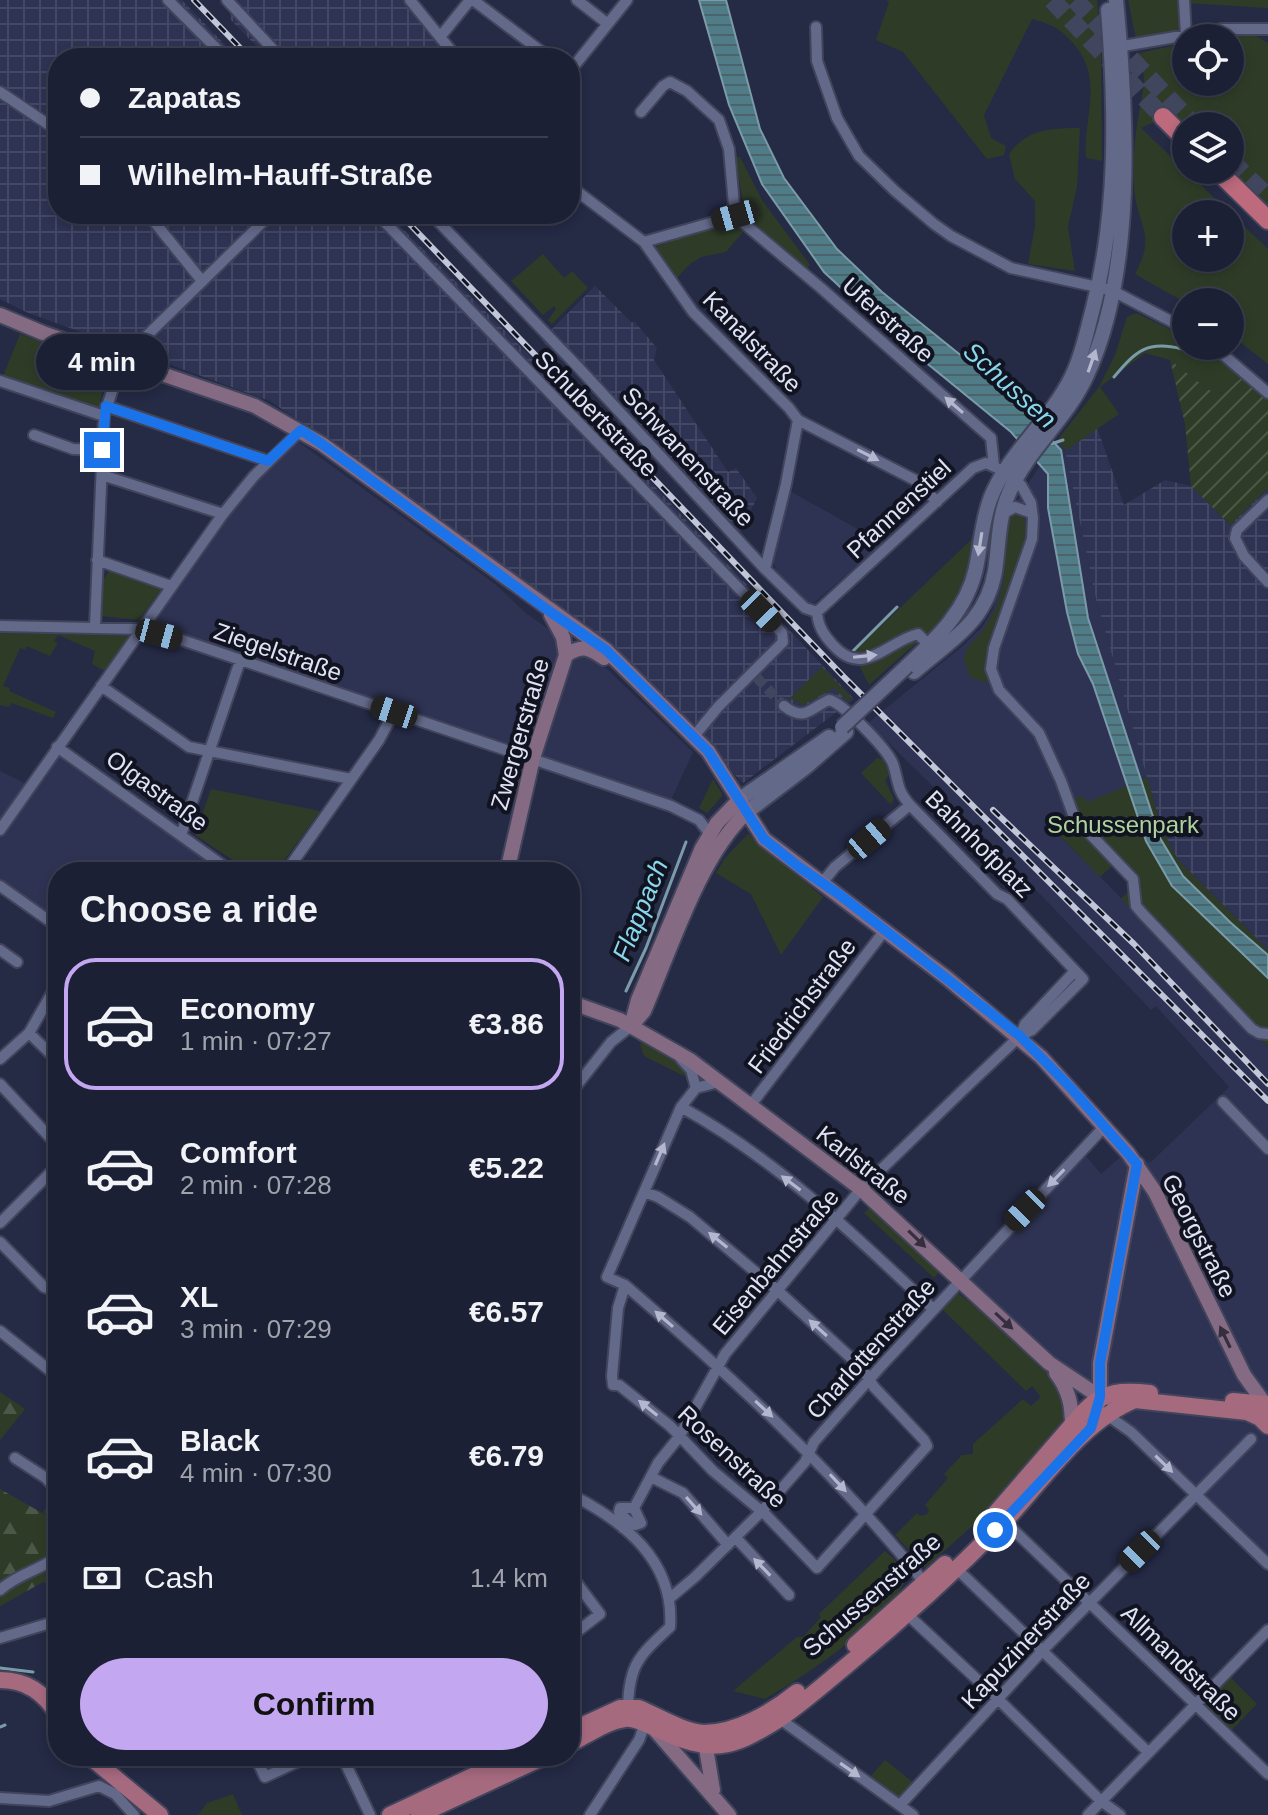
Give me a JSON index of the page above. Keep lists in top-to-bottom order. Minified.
{"streets":{"main road":["Zwergerstraße","Karlstraße","Georgstraße","Schussenstraße"],"street":["Uferstraße","Kanalstraße","Schubertstraße","Schwanenstraße","Pfannenstiel","Ziegelstraße","Olgastraße","Bahnhofplatz","Friedrichstraße","Eisenbahnstraße","Charlottenstraße","Rosenstraße","Kapuzinerstraße","Allmandstraße"]},"crossings":[["Uferstraße","Pfannenstiel"],["Kanalstraße","Schwanenstraße"],["Schubertstraße","Georgstraße"],["Schwanenstraße","Pfannenstiel"],["Ziegelstraße","Zwergerstraße"],["Bahnhofplatz","Eisenbahnstraße"],["Friedrichstraße","Karlstraße"],["Friedrichstraße","Georgstraße"],["Karlstraße","Eisenbahnstraße"],["Karlstraße","Charlottenstraße"],["Karlstraße","Schussenstraße"],["Georgstraße","Eisenbahnstraße"],["Georgstraße","Charlottenstraße"],["Georgstraße","Schussenstraße"],["Eisenbahnstraße","Rosenstraße"],["Charlottenstraße","Rosenstraße"],["Schussenstraße","Allmandstraße"],["Kapuzinerstraße","Allmandstraße"]],"one_way":["Uferstraße","Karlstraße","Rosenstraße"],"water":["Schussen","Flappach"],"parks":["Schussenpark"],"page":{"map_buttons":["+","−"],"banner":["Zapatas","Wilhelm-Hauff-Straße"],"bubble":"4 min","heading":"Choose a ride","list":[{"name":"Economy","note":"1 min · 07:27","value":"€3.86"},{"name":"Comfort","note":"2 min · 07:28","value":"€5.22"},{"name":"XL","note":"3 min · 07:29","value":"€6.57"},{"name":"Black","note":"4 min · 07:30","value":"€6.79"}],"pay":["Cash","1.4 km"],"buttons":"Confirm"}}
